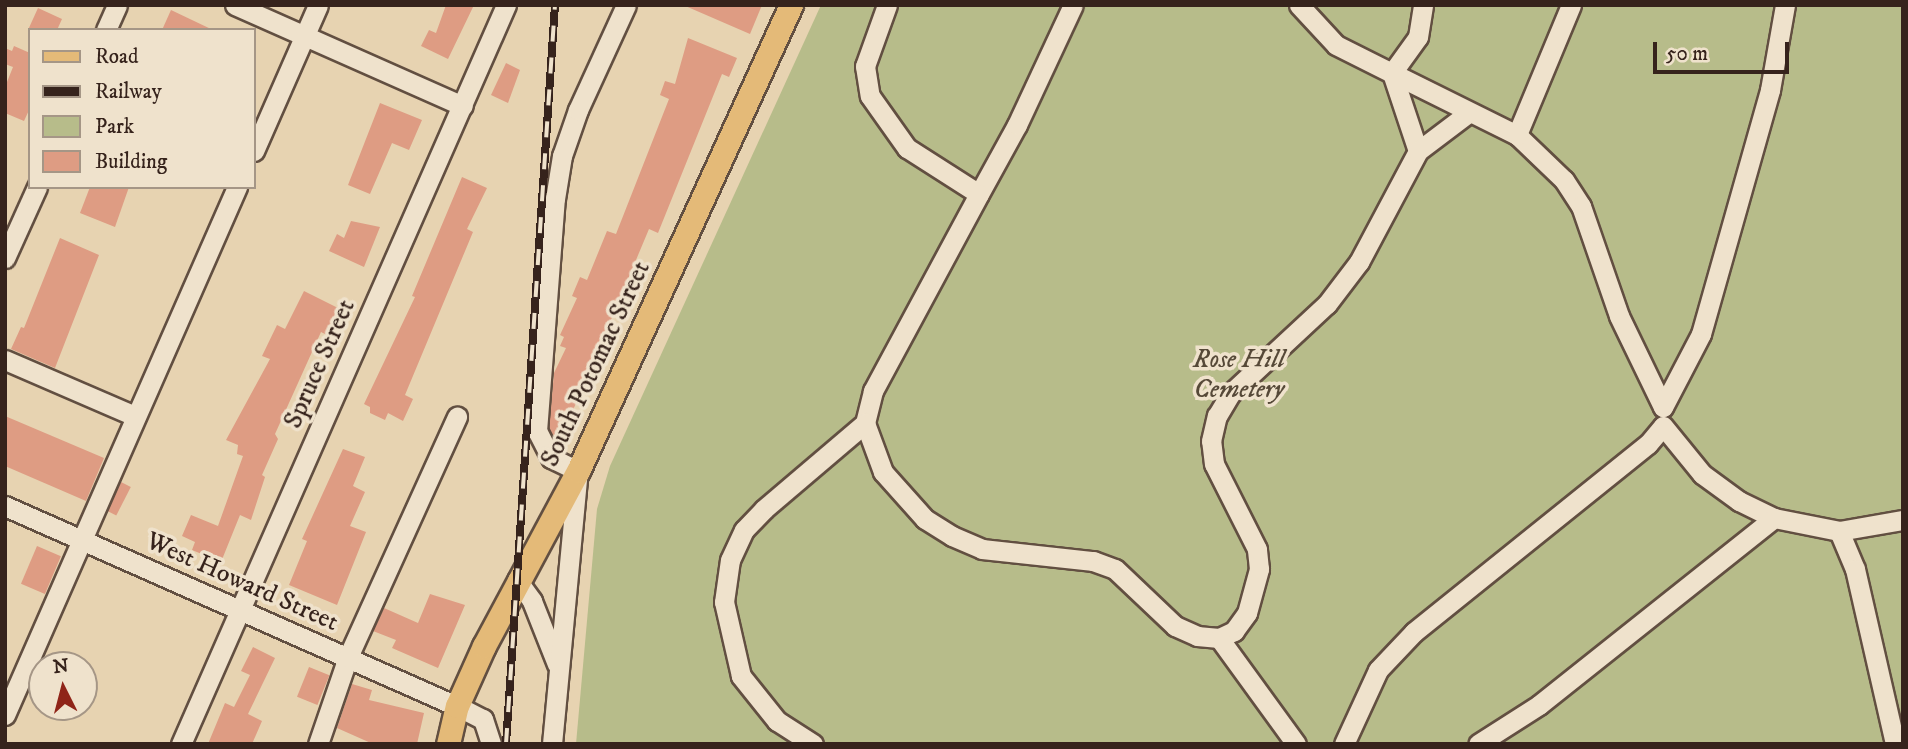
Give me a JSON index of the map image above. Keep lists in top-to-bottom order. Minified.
{"streets":{"main road":["South Potomac Street"],"street":["Spruce Street","West Howard Street"]},"crossings":[["Spruce Street","West Howard Street"],["South Potomac Street","West Howard Street"]],"parks":["Rose Hill Cemetery"],"legend":["Road","Railway","Park","Building"],"scale_bar":"50 m","north":"top"}
